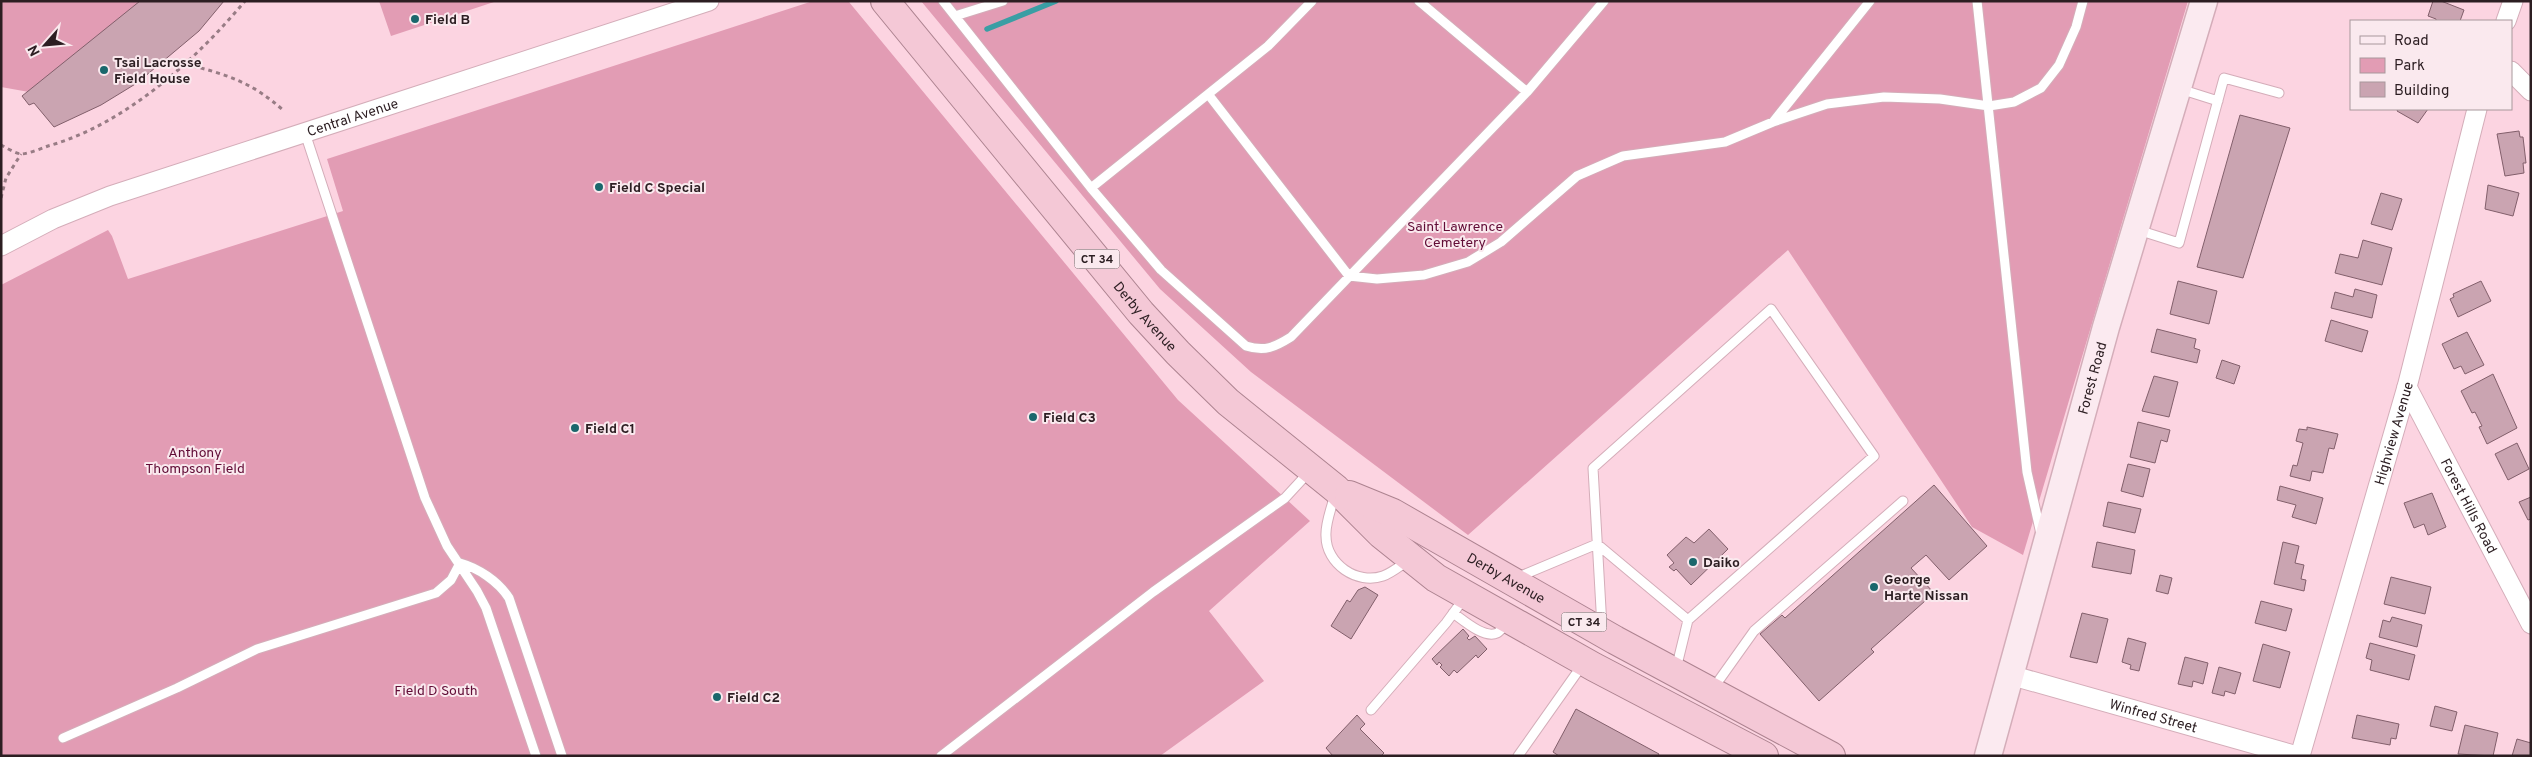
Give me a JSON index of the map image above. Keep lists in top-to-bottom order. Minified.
{"streets":{"highway":["CT 34","Derby Avenue"],"main road":["Forest Road"],"street":["Central Avenue","Highview Avenue","Forest Hills Road","Winfred Street"]},"crossings":[["Forest Road","Winfred Street"],["Highview Avenue","Forest Hills Road"],["Highview Avenue","Winfred Street"]],"parks":["Saint Lawrence Cemetery","Anthony Thompson Field","Field D South"],"places":["Field B","Tsai Lacrosse Field House","Field C Special","Field C3","Field C1","Daiko","George Harte Nissan","Field C2"],"legend":["Road","Park","Building"],"north":"bottom left"}
